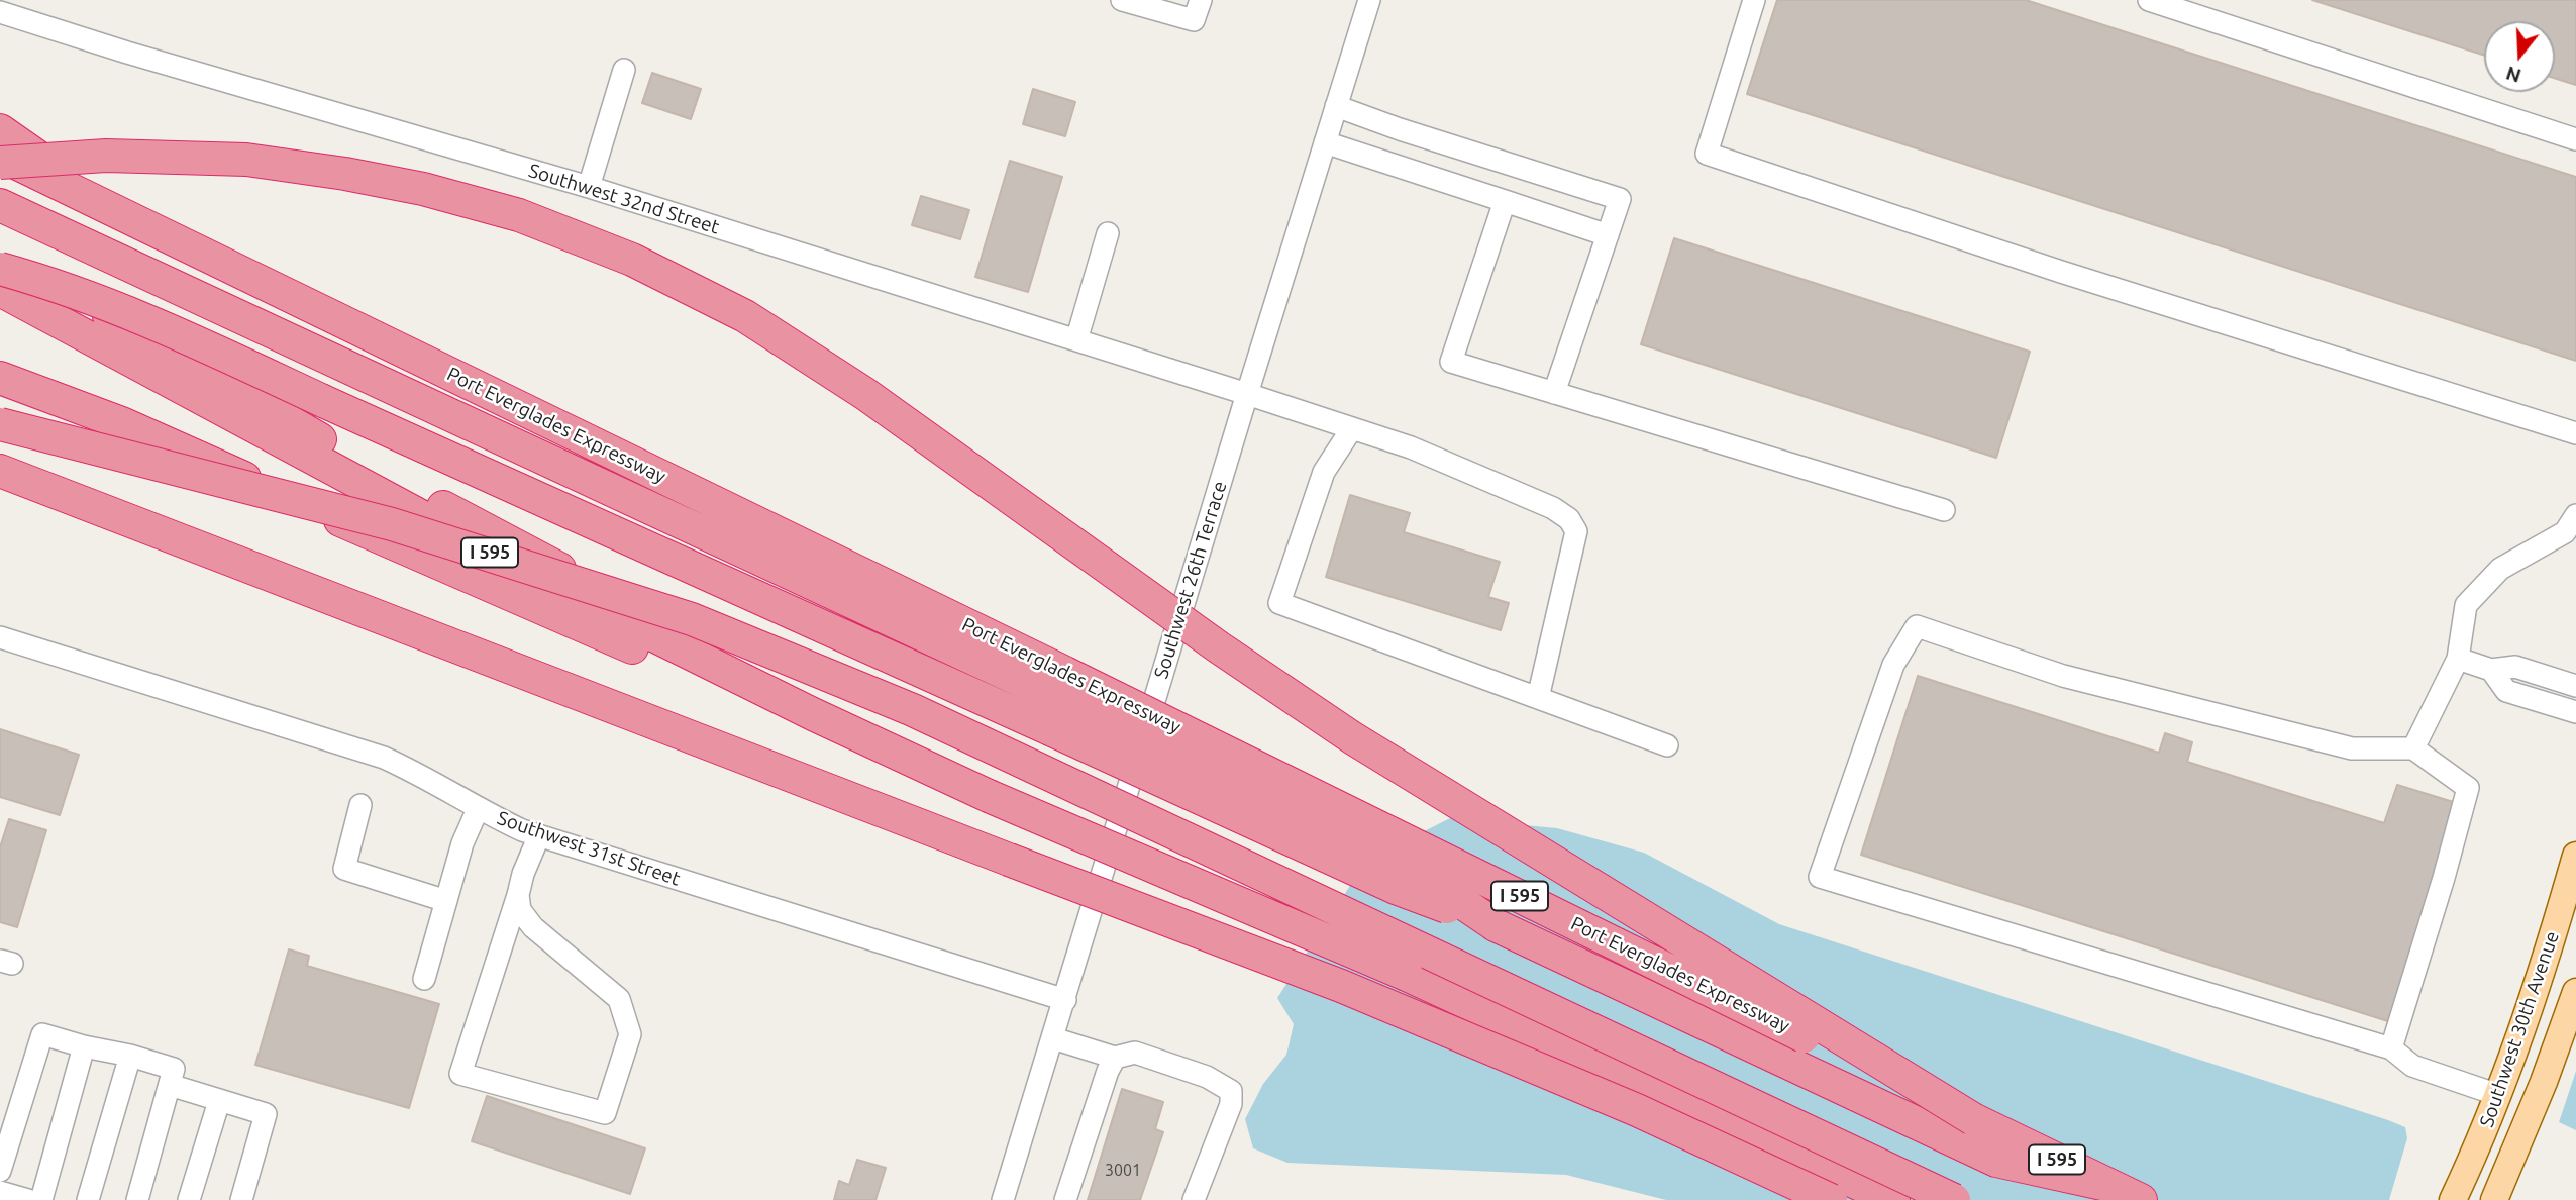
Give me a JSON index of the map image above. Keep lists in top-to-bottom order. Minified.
{"streets":{"highway":["Port Everglades Expressway","I 595"],"main road":["Southwest 30th Avenue"],"street":["Southwest 32nd Street","Southwest 26th Terrace","Southwest 31st Street"]},"crossings":[["Southwest 32nd Street","Southwest 26th Terrace"],["Southwest 26th Terrace","Southwest 31st Street"]],"house_numbers":["3001"],"north":"bottom"}
